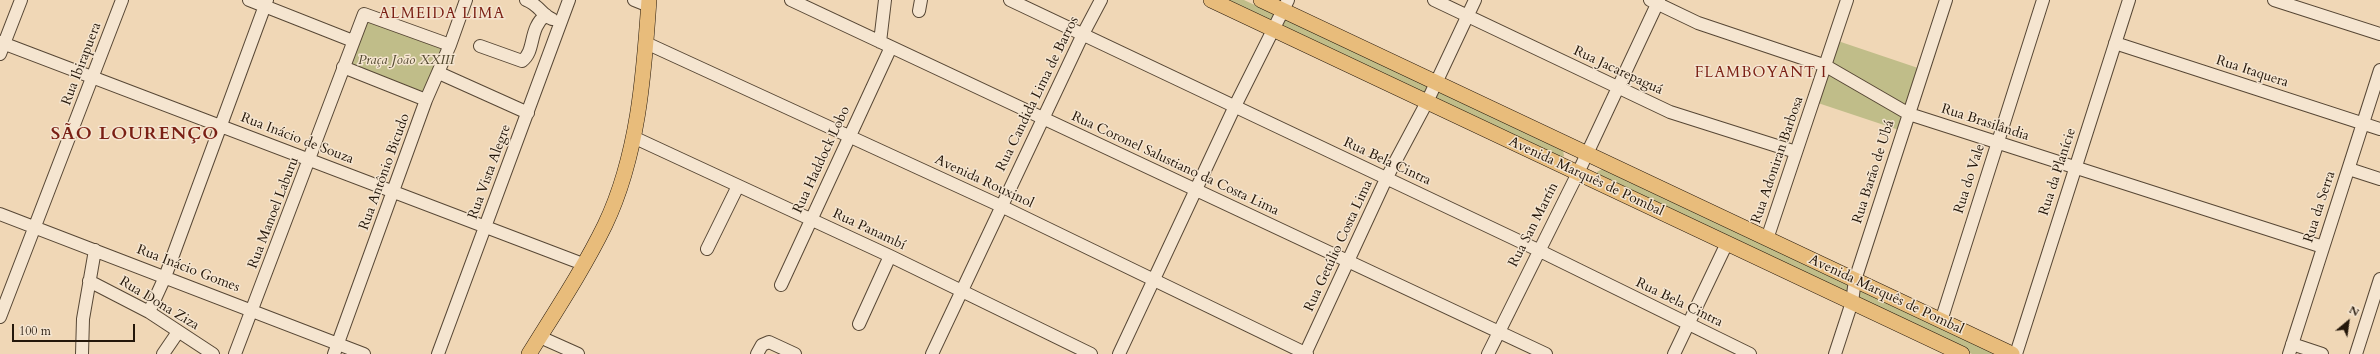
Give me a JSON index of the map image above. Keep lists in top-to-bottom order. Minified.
{"streets":{"main road":["Avenida Marquês de Pombal"],"street":["Rua Ibirapuera","Rua Jacarepaguá","Rua Itaquera","Rua Candida Lima de Barros","Rua Brasilândia","Rua Inácio de Souza","Rua Haddock Lobo","Rua Adoniran Barbosa","Rua Bela Cintra","Rua Coronel Salustiano da Costa Lima","Rua Antônio Bicudo","Rua Vista Alegre","Rua Barão de Ubá","Rua da Planície","Rua do Vale","Avenida Rouxinol","Rua da Serra","Rua Manoel Laburu","Rua San Martín","Rua Panambí","Rua Getúlio Costa Lima","Rua Inácio Gomes","Rua Dona Ziza"]},"crossings":[["Rua Ibirapuera","Rua Inácio de Souza"],["Rua Ibirapuera","Rua Inácio Gomes"],["Rua Jacarepaguá","Rua Adoniran Barbosa"],["Rua Itaquera","Rua da Planície"],["Rua Itaquera","Rua da Serra"],["Rua Candida Lima de Barros","Rua Bela Cintra"],["Rua Candida Lima de Barros","Rua Coronel Salustiano da Costa Lima"],["Rua Candida Lima de Barros","Avenida Rouxinol"],["Rua Candida Lima de Barros","Rua Panambí"],["Rua Brasilândia","Rua Adoniran Barbosa"],["Rua Brasilândia","Rua Barão de Ubá"],["Rua Brasilândia","Rua da Planície"],["Rua Brasilândia","Rua do Vale"],["Rua Brasilândia","Rua da Serra"],["Rua Inácio de Souza","Rua Antônio Bicudo"],["Rua Inácio de Souza","Rua Vista Alegre"],["Rua Inácio de Souza","Rua Manoel Laburu"],["Rua Haddock Lobo","Rua Coronel Salustiano da Costa Lima"],["Rua Haddock Lobo","Avenida Rouxinol"],["Rua Haddock Lobo","Rua Panambí"],["Rua Adoniran Barbosa","Avenida Marquês de Pombal"],["Rua Bela Cintra","Rua San Martín"],["Rua Bela Cintra","Rua Getúlio Costa Lima"],["Rua Coronel Salustiano da Costa Lima","Rua San Martín"],["Rua Coronel Salustiano da Costa Lima","Rua Getúlio Costa Lima"],["Rua Antônio Bicudo","Rua Manoel Laburu"],["Rua Antônio Bicudo","Rua Inácio Gomes"],["Rua Barão de Ubá","Avenida Marquês de Pombal"],["Avenida Marquês de Pombal","Rua do Vale"],["Avenida Marquês de Pombal","Rua San Martín"],["Avenida Marquês de Pombal","Rua Getúlio Costa Lima"],["Avenida Rouxinol","Rua Getúlio Costa Lima"],["Rua Manoel Laburu","Rua Inácio Gomes"]],"districts":["ALMEIDA LIMA","FLAMBOYANT I","SÃO LOURENÇO"],"parks":["Praça João XXIII"],"scale_bar":"100 m","north":"top right"}
